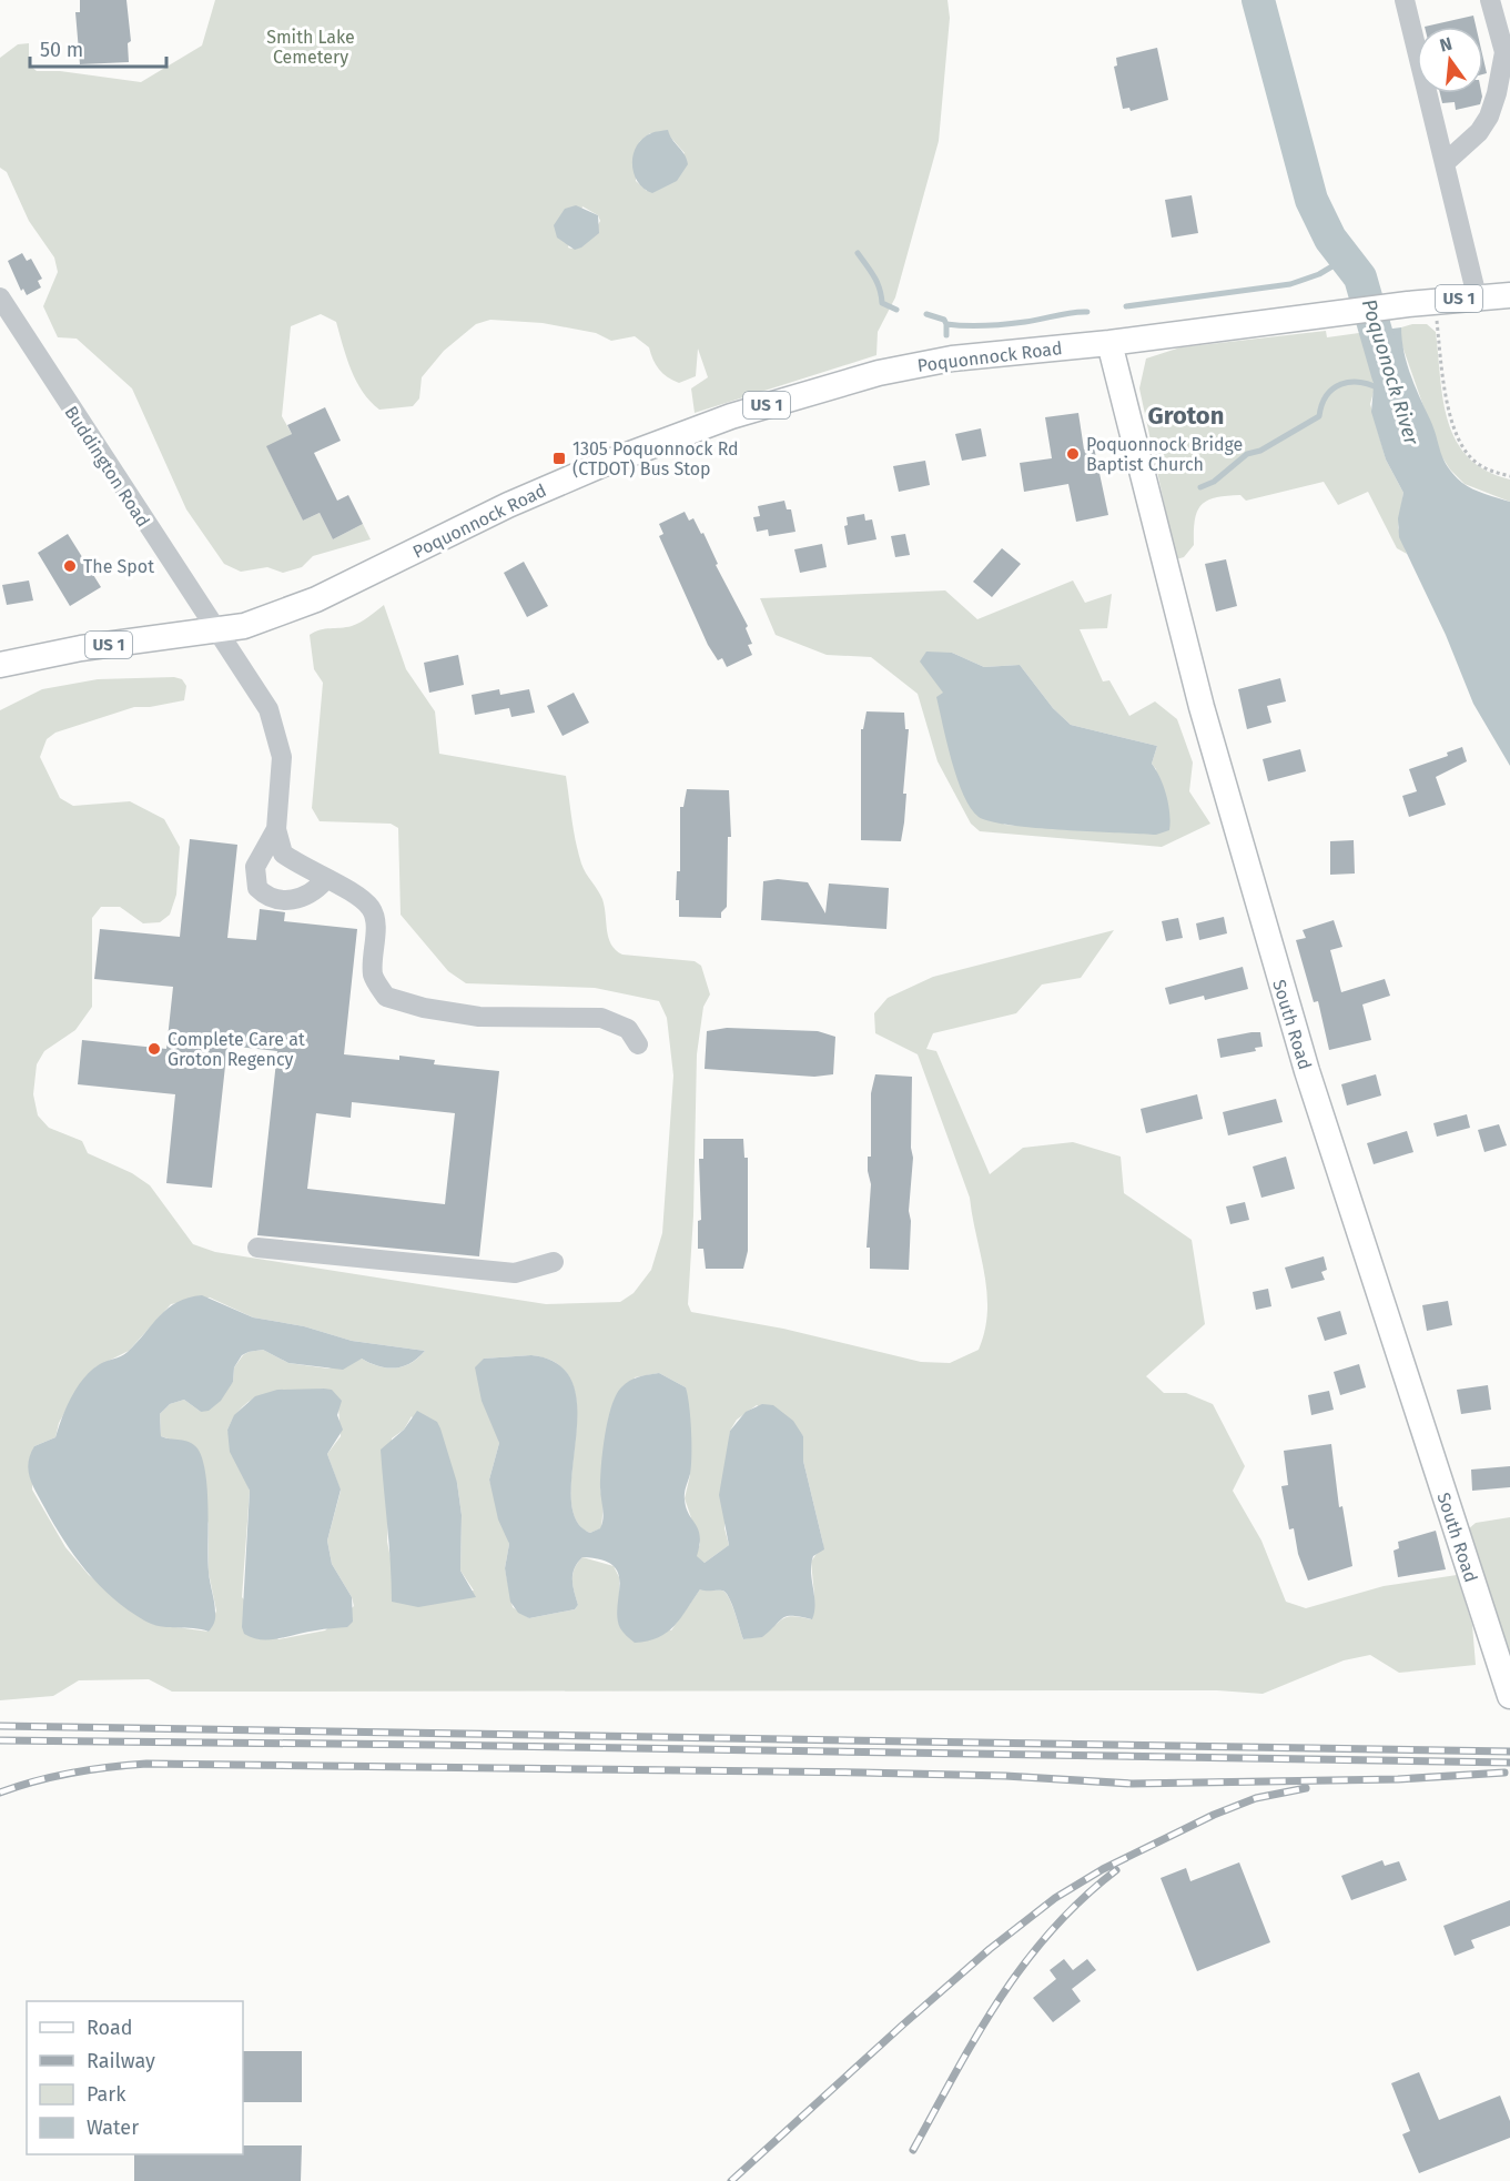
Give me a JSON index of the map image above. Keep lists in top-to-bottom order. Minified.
{"streets":{"main road":["US 1","Poquonnock Road","South Road"],"street":["Buddington Road"]},"crossings":[["US 1","Poquonnock Road"],["Poquonnock Road","Buddington Road"],["Poquonnock Road","South Road"]],"districts":["Groton"],"water":["Poquonock River"],"parks":["Smith Lake Cemetery"],"places":{"other":["Poquonnock Bridge Baptist Church","The Spot","Complete Care at Groton Regency"],"transit":["1305 Poquonnock Rd (CTDOT) Bus Stop"]},"legend":["Road","Railway","Park","Water"],"scale_bar":"50 m","north":"top"}
